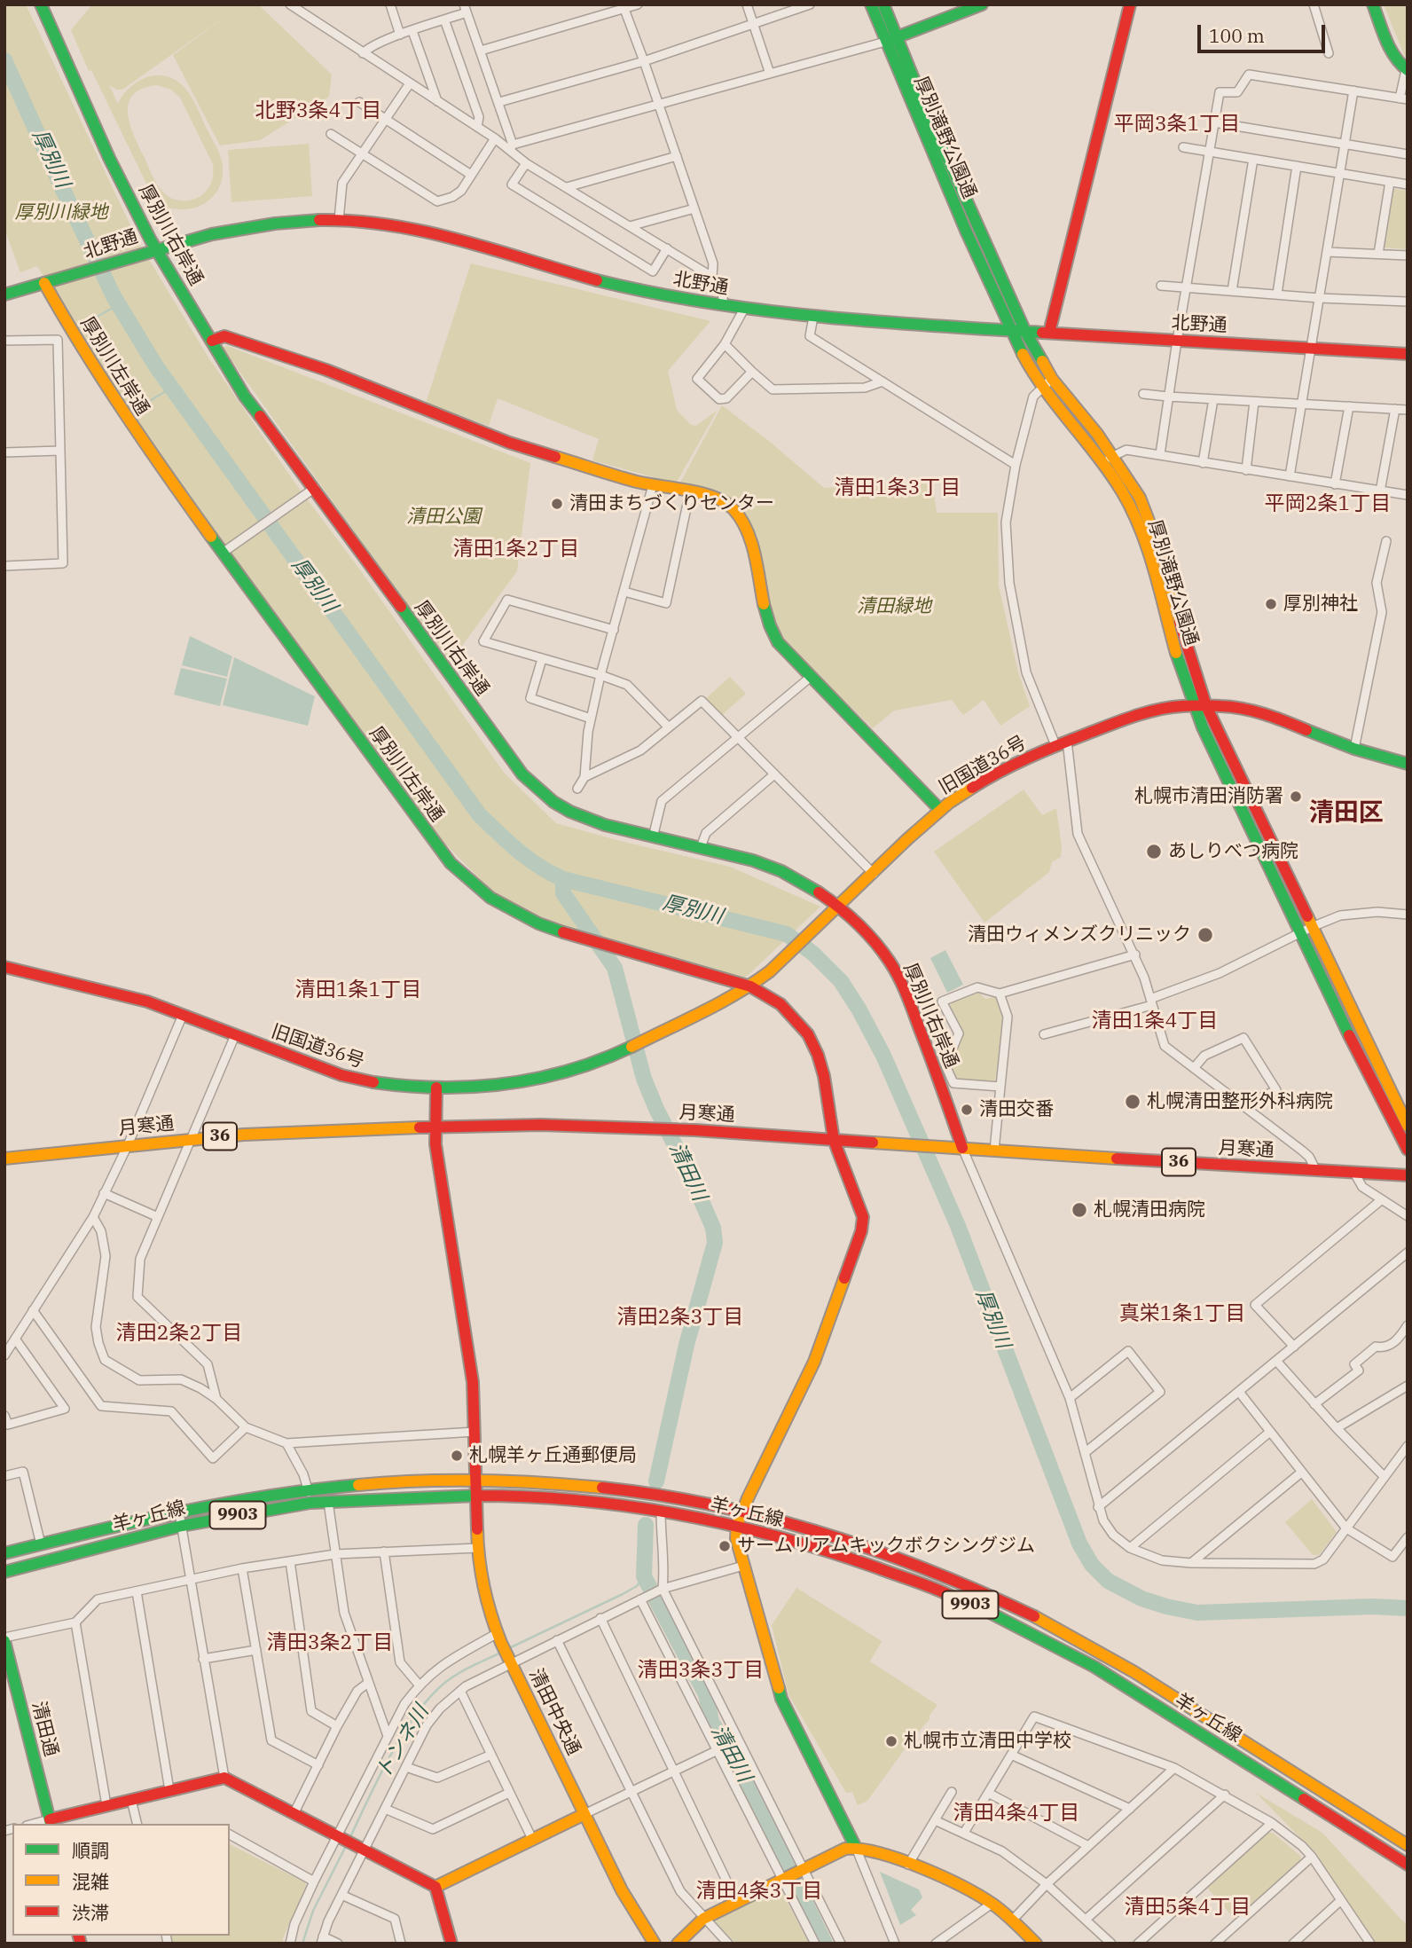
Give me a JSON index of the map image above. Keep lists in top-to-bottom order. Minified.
{"streets":{"main road":["厚別滝野公園通","厚別川右岸通","北野通","厚別川左岸通","旧国道36号","月寒通","36","羊ヶ丘線","9903","清田中央通","清田通"]},"crossings":[["厚別滝野公園通","北野通"],["厚別滝野公園通","旧国道36号"],["厚別川右岸通","北野通"],["厚別川右岸通","旧国道36号"],["厚別川右岸通","月寒通"],["北野通","厚別川左岸通"],["厚別川左岸通","旧国道36号"],["厚別川左岸通","月寒通"],["厚別川左岸通","羊ヶ丘線"],["旧国道36号","清田中央通"],["月寒通","清田中央通"],["羊ヶ丘線","清田中央通"]],"districts":["北野3条4丁目","平岡3条1丁目","清田1条3丁目","平岡2条1丁目","清田1条2丁目","清田区","清田1条1丁目","清田1条4丁目","真栄1条1丁目","清田2条3丁目","清田2条2丁目","清田3条2丁目","清田3条3丁目","清田4条4丁目","清田4条3丁目","清田5条4丁目"],"water":["厚別川","清田川","トンネ川"],"parks":["厚別川緑地","清田公園","清田緑地"],"places":["清田まちづくりセンター","厚別神社","札幌市清田消防署","あしりべつ病院","清田ウィメンズクリニック","札幌清田整形外科病院","清田交番","札幌清田病院","札幌羊ヶ丘通郵便局","サームリアムキックボクシングジム","札幌市立清田中学校"],"legend":["順調","混雑","渋滞"],"scale_bar":"100 m"}
